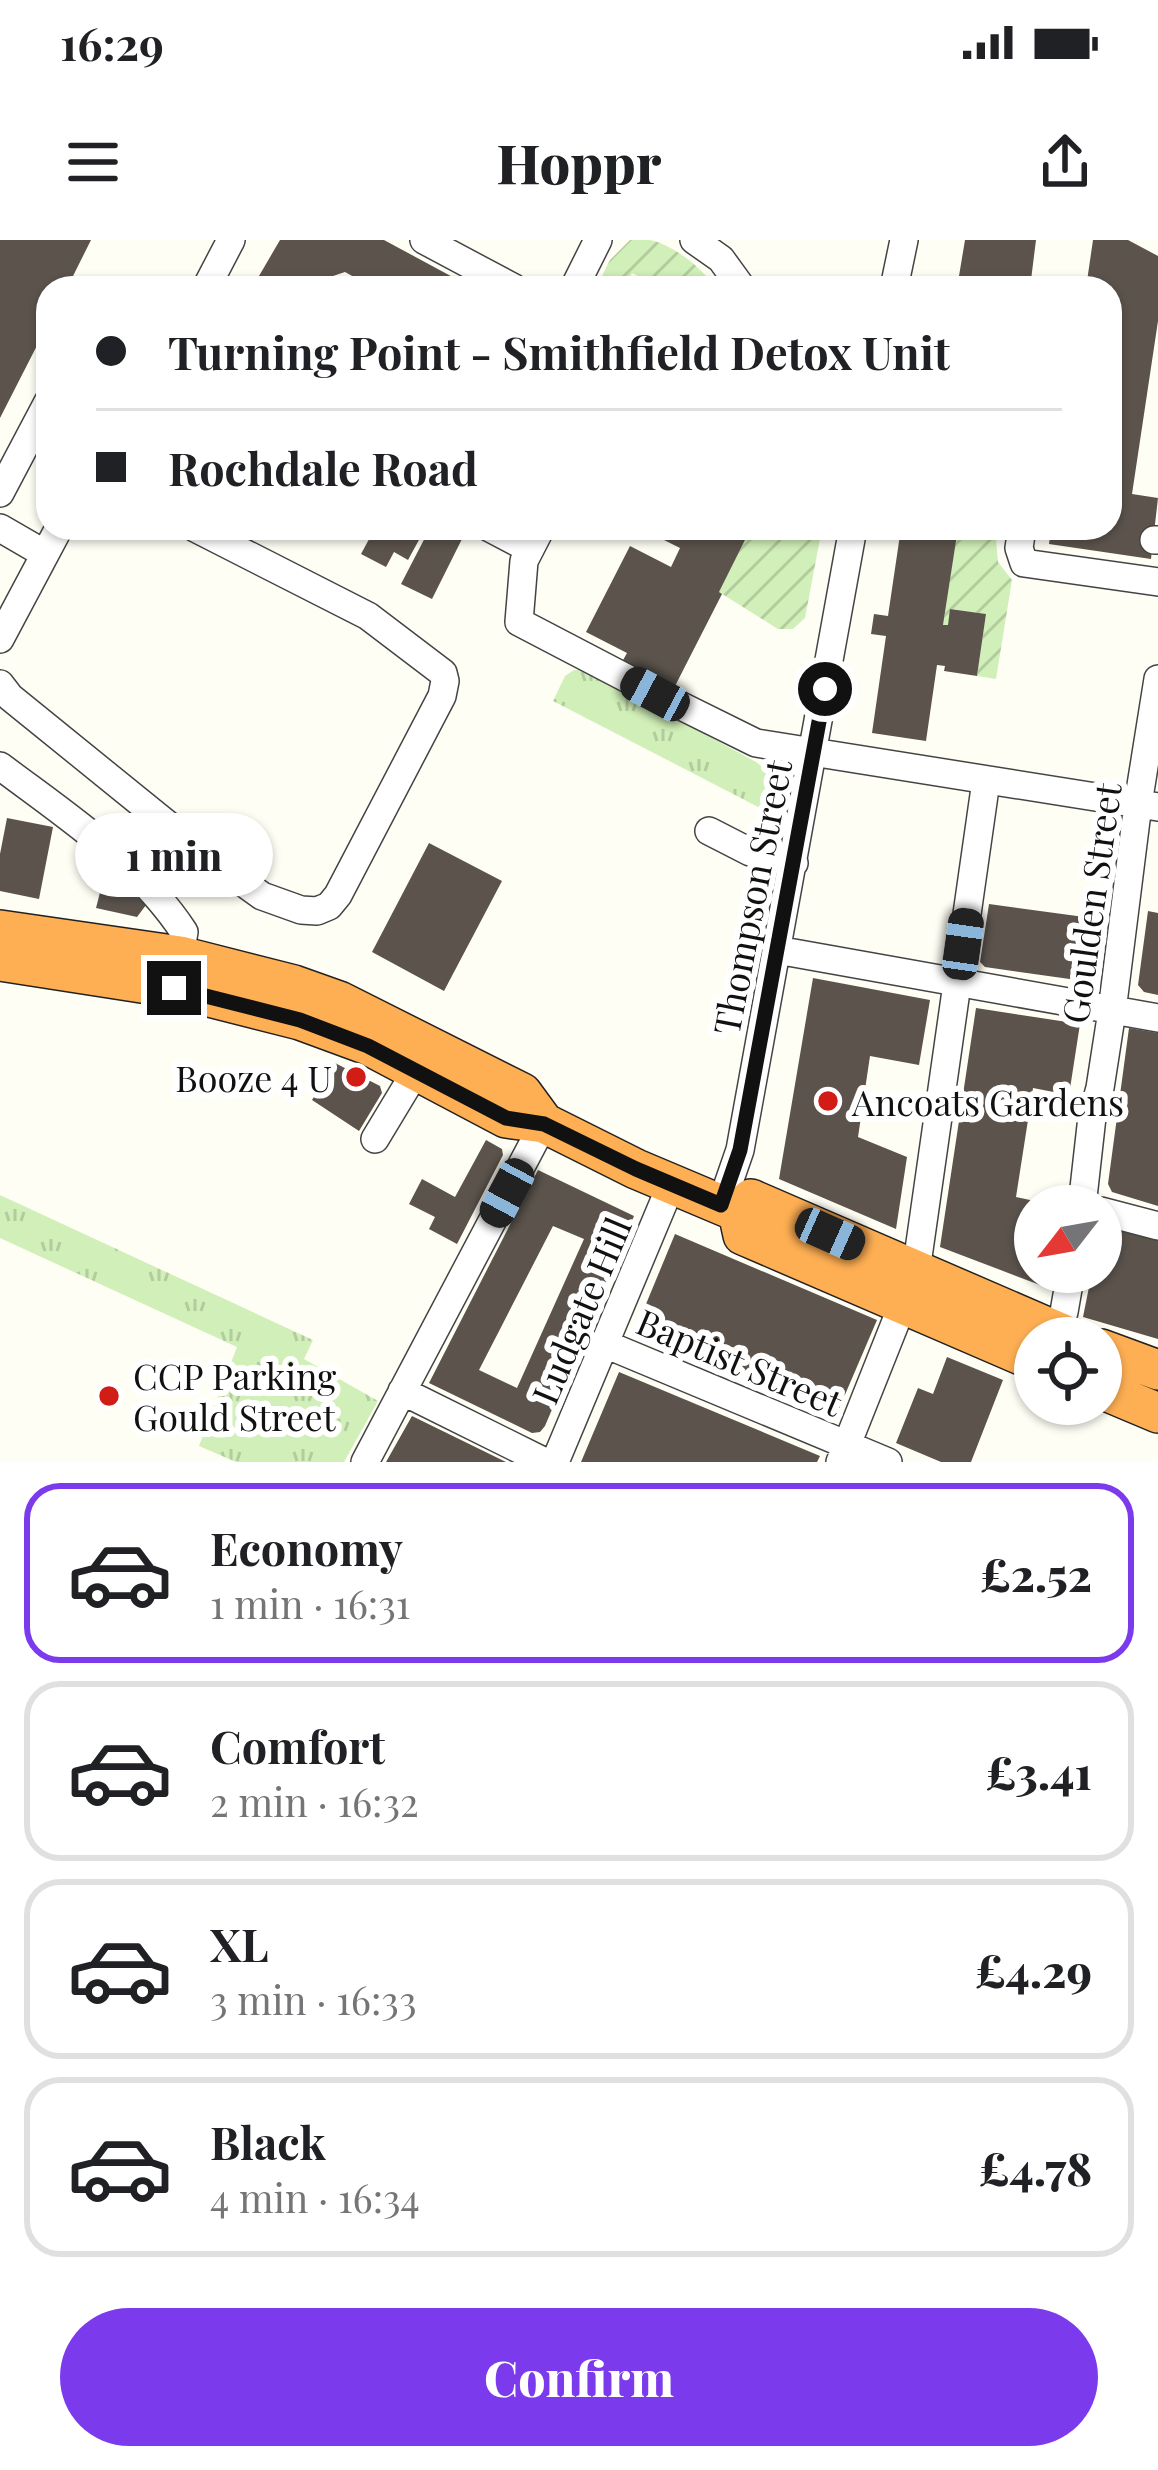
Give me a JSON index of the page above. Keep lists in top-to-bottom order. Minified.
{"streets":{"street":["Thompson Street","Goulden Street","Ludgate Hill","Baptist Street"]},"crossings":[["Ludgate Hill","Baptist Street"]],"places":["Booze 4 U","Ancoats Gardens","CCP Parking Gould Street"],"north":"bottom left","page":{"status":"16:29","header":"Hoppr","banner":["Turning Point - Smithfield Detox Unit","Rochdale Road"],"bubble":"1 min","list":[{"name":"Economy","note":"1 min · 16:31","value":"£2.52"},{"name":"Comfort","note":"2 min · 16:32","value":"£3.41"},{"name":"XL","note":"3 min · 16:33","value":"£4.29"},{"name":"Black","note":"4 min · 16:34","value":"£4.78"}],"buttons":"Confirm"}}
